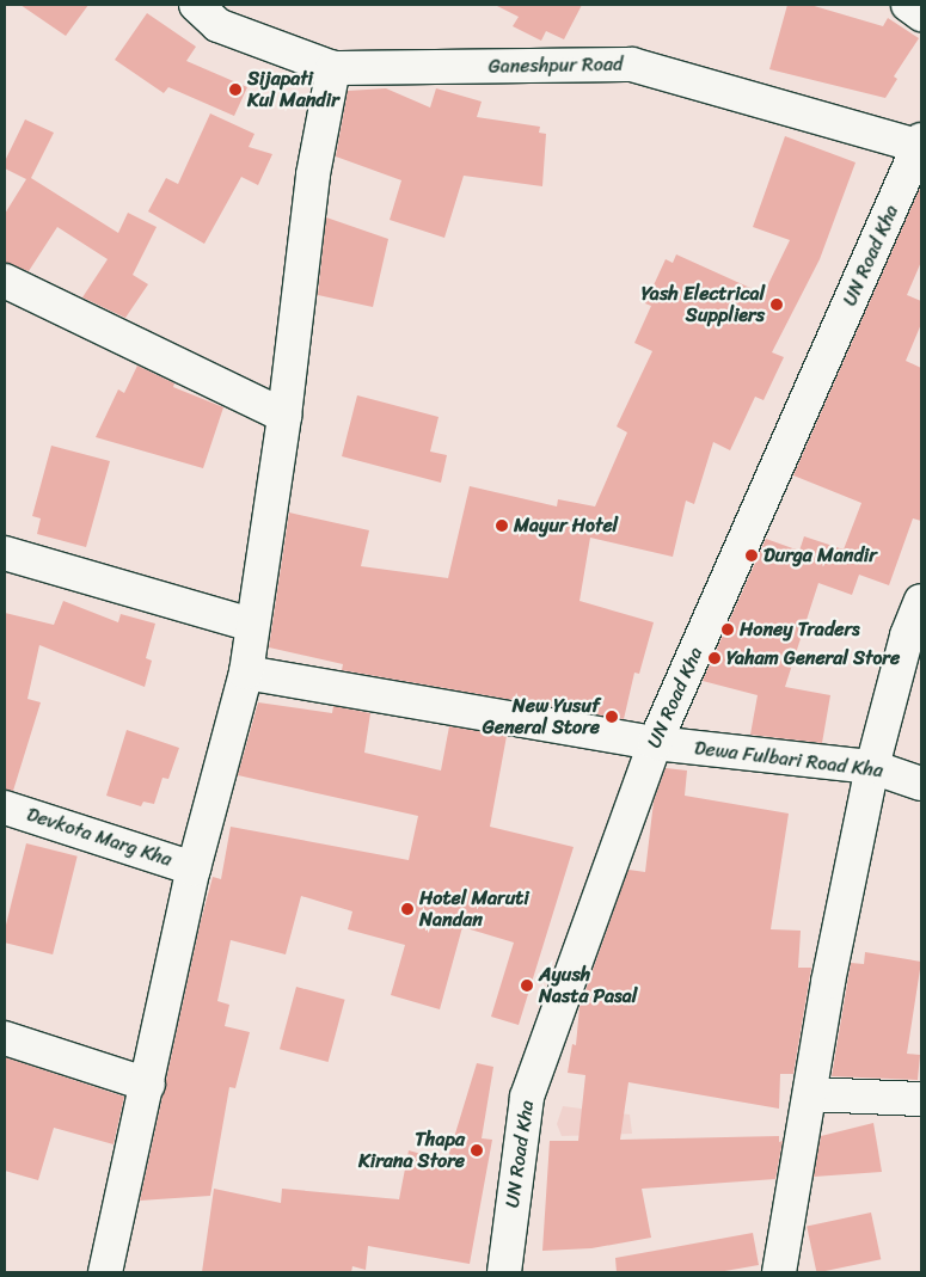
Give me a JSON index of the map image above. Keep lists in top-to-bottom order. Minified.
{"streets":{"street":["Ganeshpur Road","UN Road Kha","Dewa Fulbari Road Kha","Devkota Marg Kha"]},"crossings":[["Ganeshpur Road","UN Road Kha"],["UN Road Kha","Dewa Fulbari Road Kha"]],"places":["Sijapati Kul Mandir","Yash Electrical Suppliers","Mayur Hotel","Durga Mandir","Honey Traders","Yaham General Store","New Yusuf General Store","Hotel Maruti Nandan","Ayush Nasta Pasal","Thapa Kirana Store"]}
